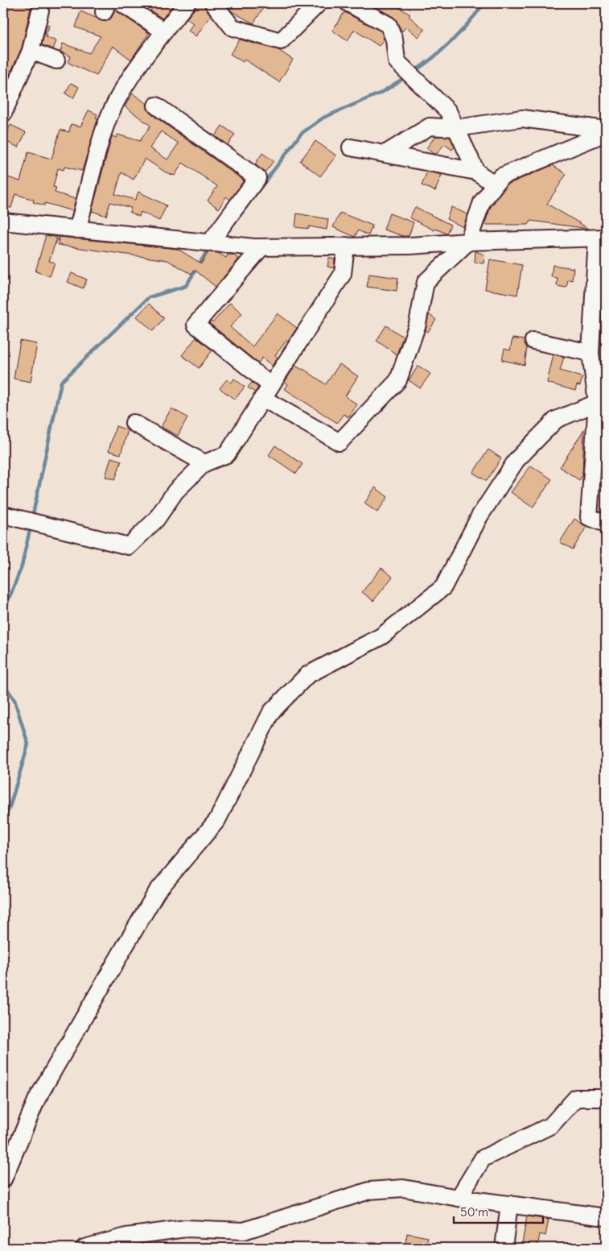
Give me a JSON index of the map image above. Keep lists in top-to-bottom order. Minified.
{"scale_bar":"50 m"}
